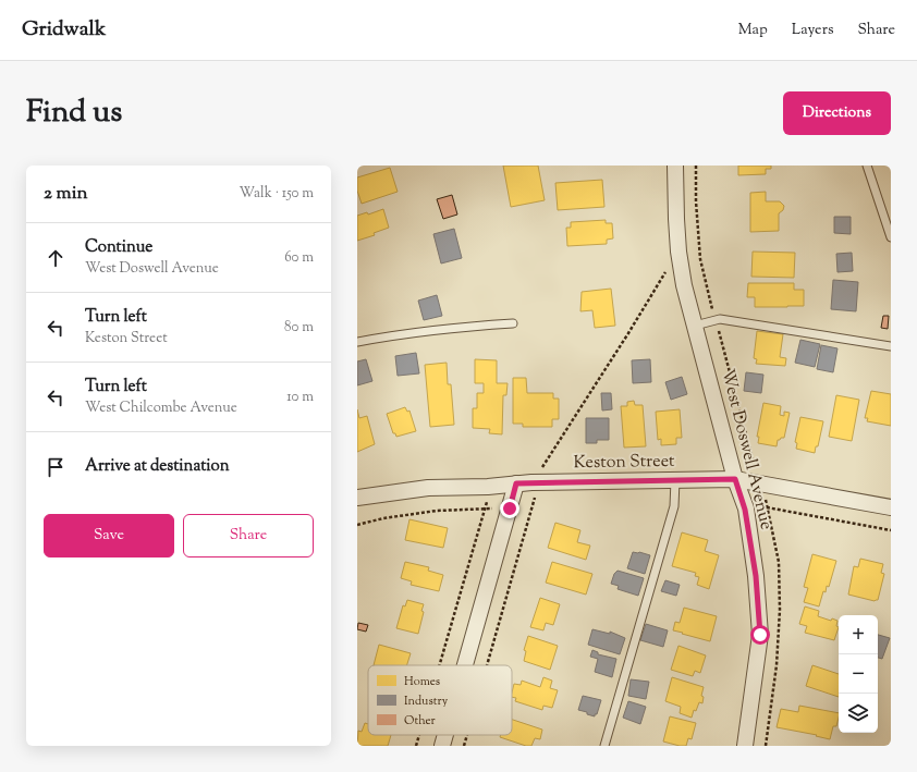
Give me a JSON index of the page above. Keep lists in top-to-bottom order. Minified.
{"streets":{"street":["West Doswell Avenue","Keston Street"]},"crossings":[["West Doswell Avenue","Keston Street"]],"legend":["Homes","Industry","Other"],"page":{"header":"Gridwalk","nav":["Map","Layers","Share"],"title":"Find us","buttons":["Directions",["Save","Share"]],"heading":["2 min","Walk · 150 m"],"list":[["Continue","West Doswell Avenue","60 m"],["Turn left","Keston Street","80 m"],["Turn left","West Chilcombe Avenue","10 m"],"Arrive at destination"],"map_buttons":["+","−"]}}
